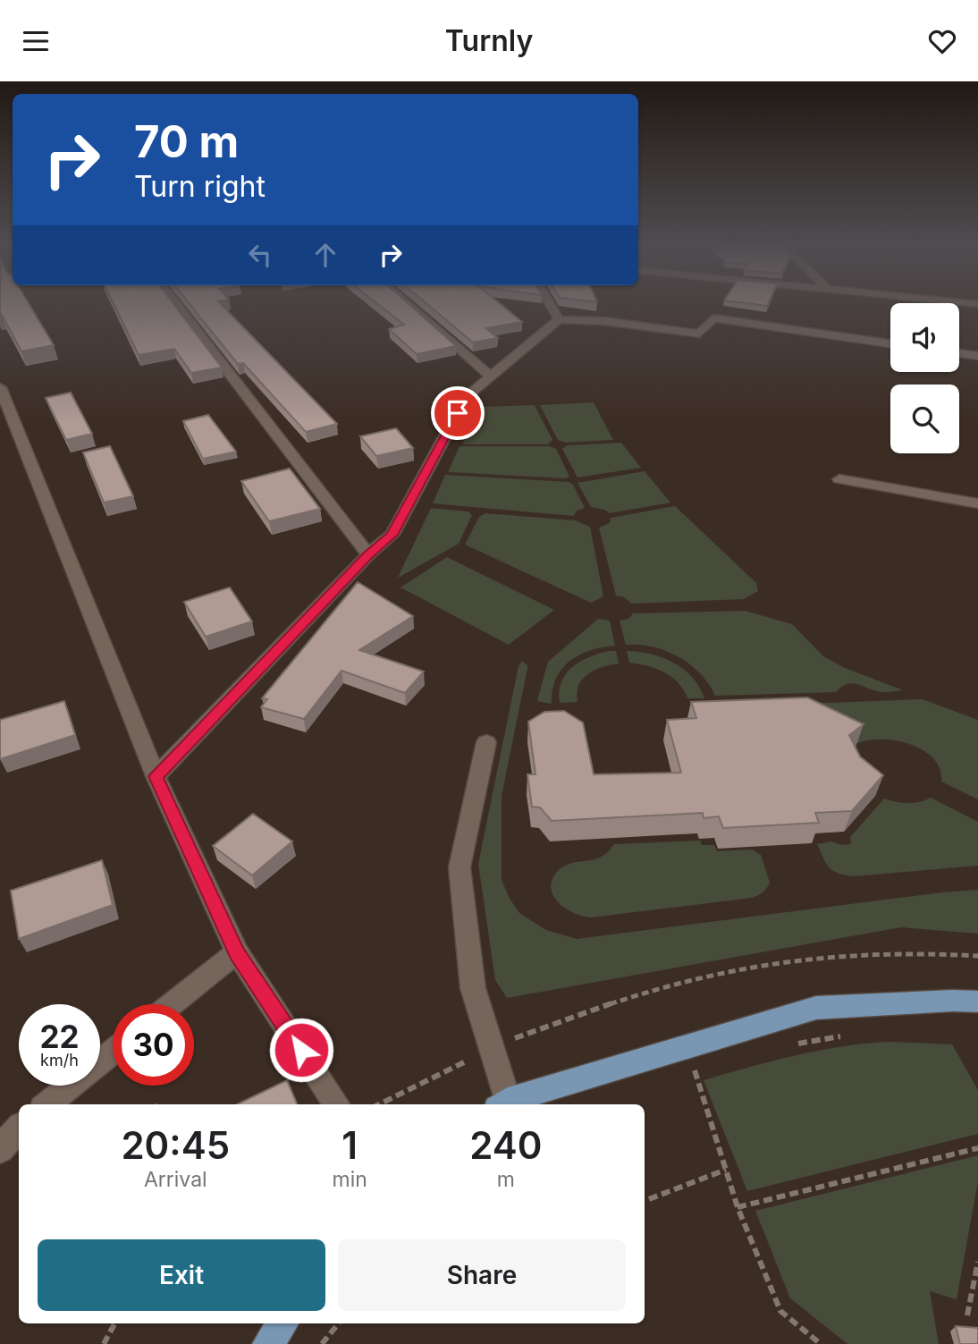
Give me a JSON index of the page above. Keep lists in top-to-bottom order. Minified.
{"page":{"header":"Turnly","turn":["70 m","Turn right"],"speed":"22 km/h","limit":"30","eta":["20:45","Arrival","1","min","240","m"],"buttons":["Exit","Share"]}}
